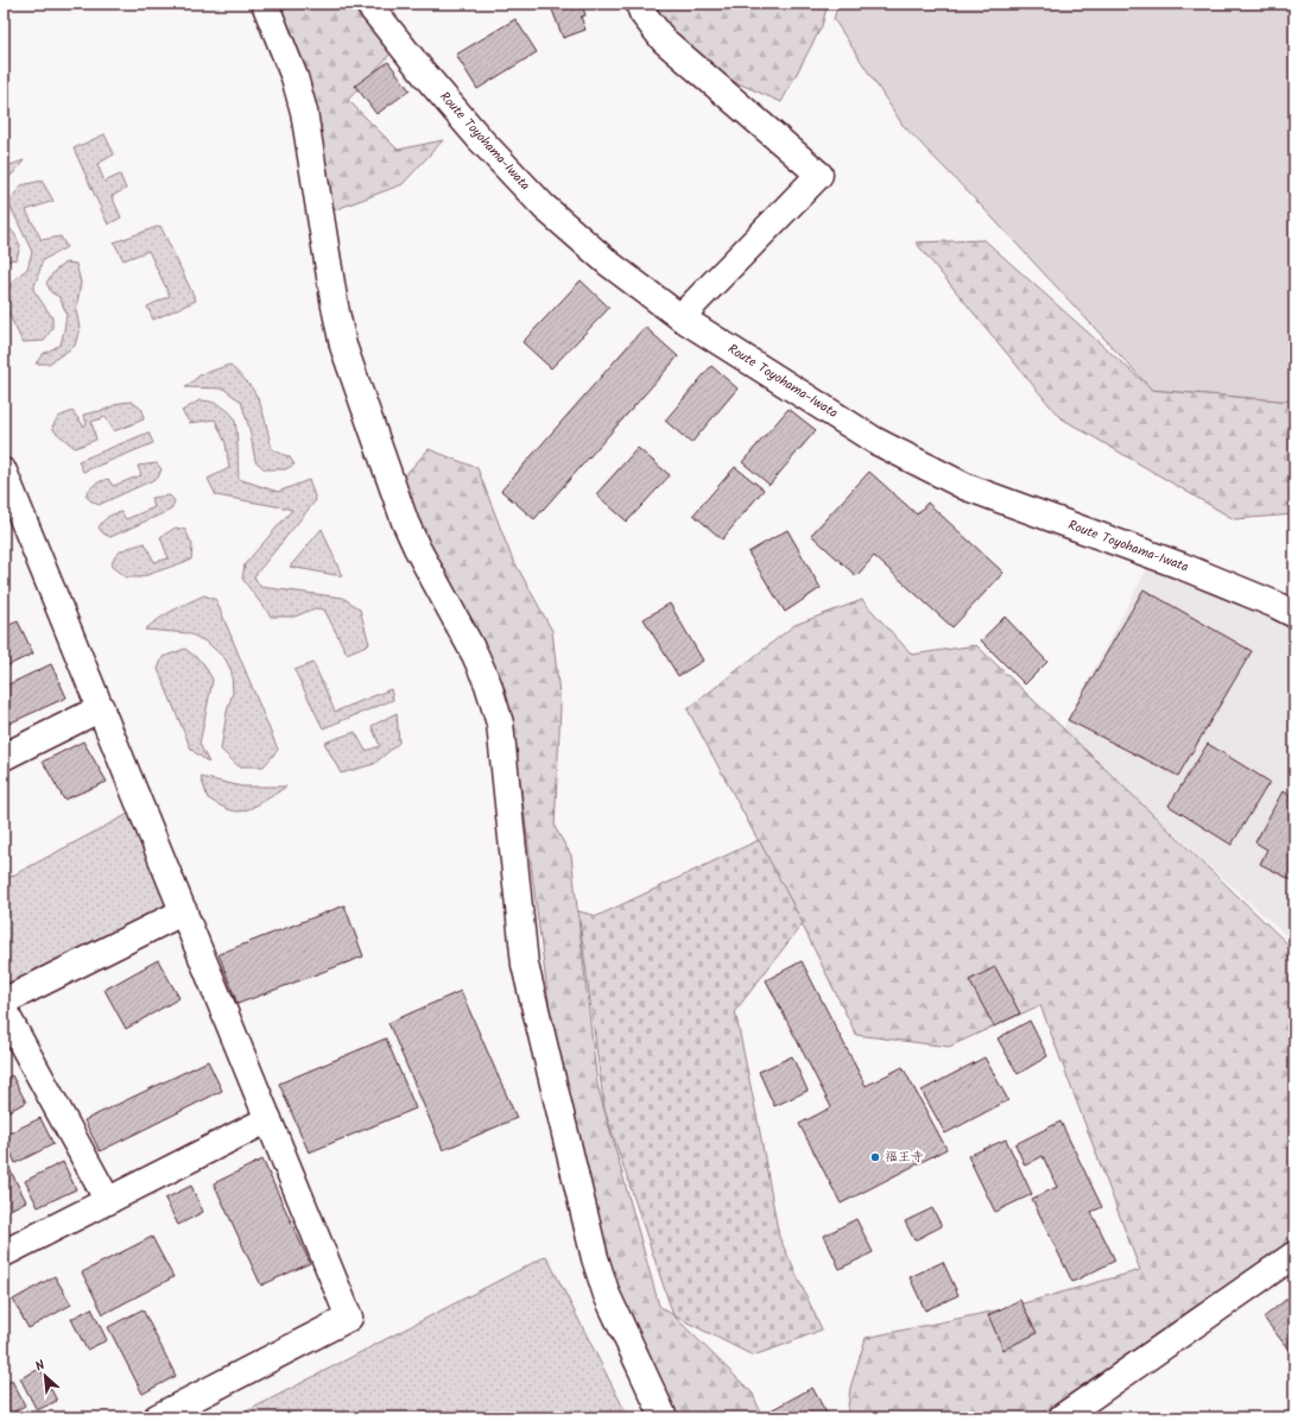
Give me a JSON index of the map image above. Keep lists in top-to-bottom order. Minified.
{"streets":{"street":["Route Toyohama-Iwata"]},"places":["福王寺"],"north":"top left"}
